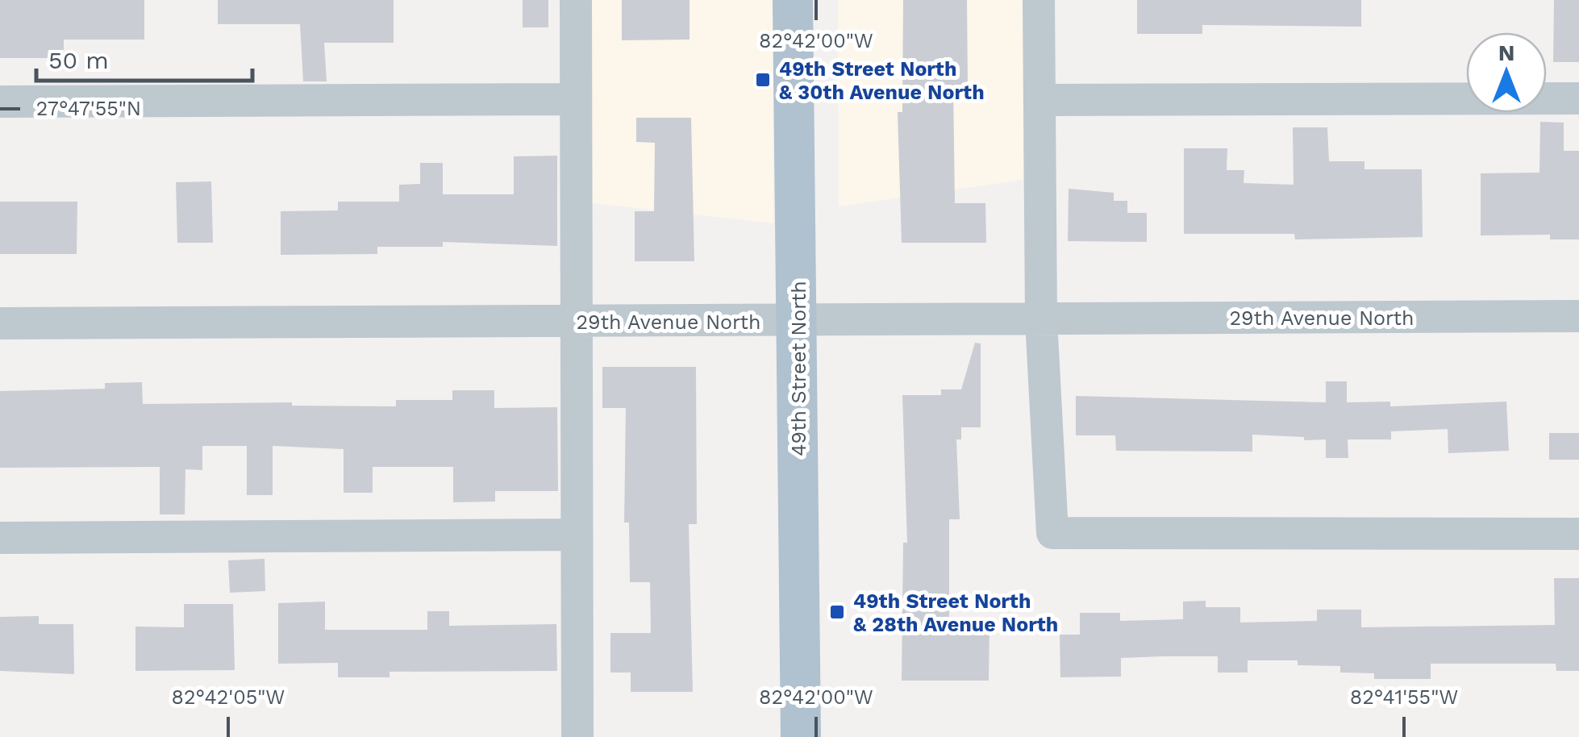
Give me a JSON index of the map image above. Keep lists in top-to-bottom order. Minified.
{"streets":{"main road":["49th Street North"],"street":["29th Avenue North"]},"crossings":[["29th Avenue North","49th Street North"]],"places":{"transit":["49th Street North & 30th Avenue North","49th Street North & 28th Avenue North"]},"scale_bar":"50 m","north":"top","coordinates":["82°42'00\"W","27°47'55\"N","82°42'05\"W","82°41'55\"W"]}
